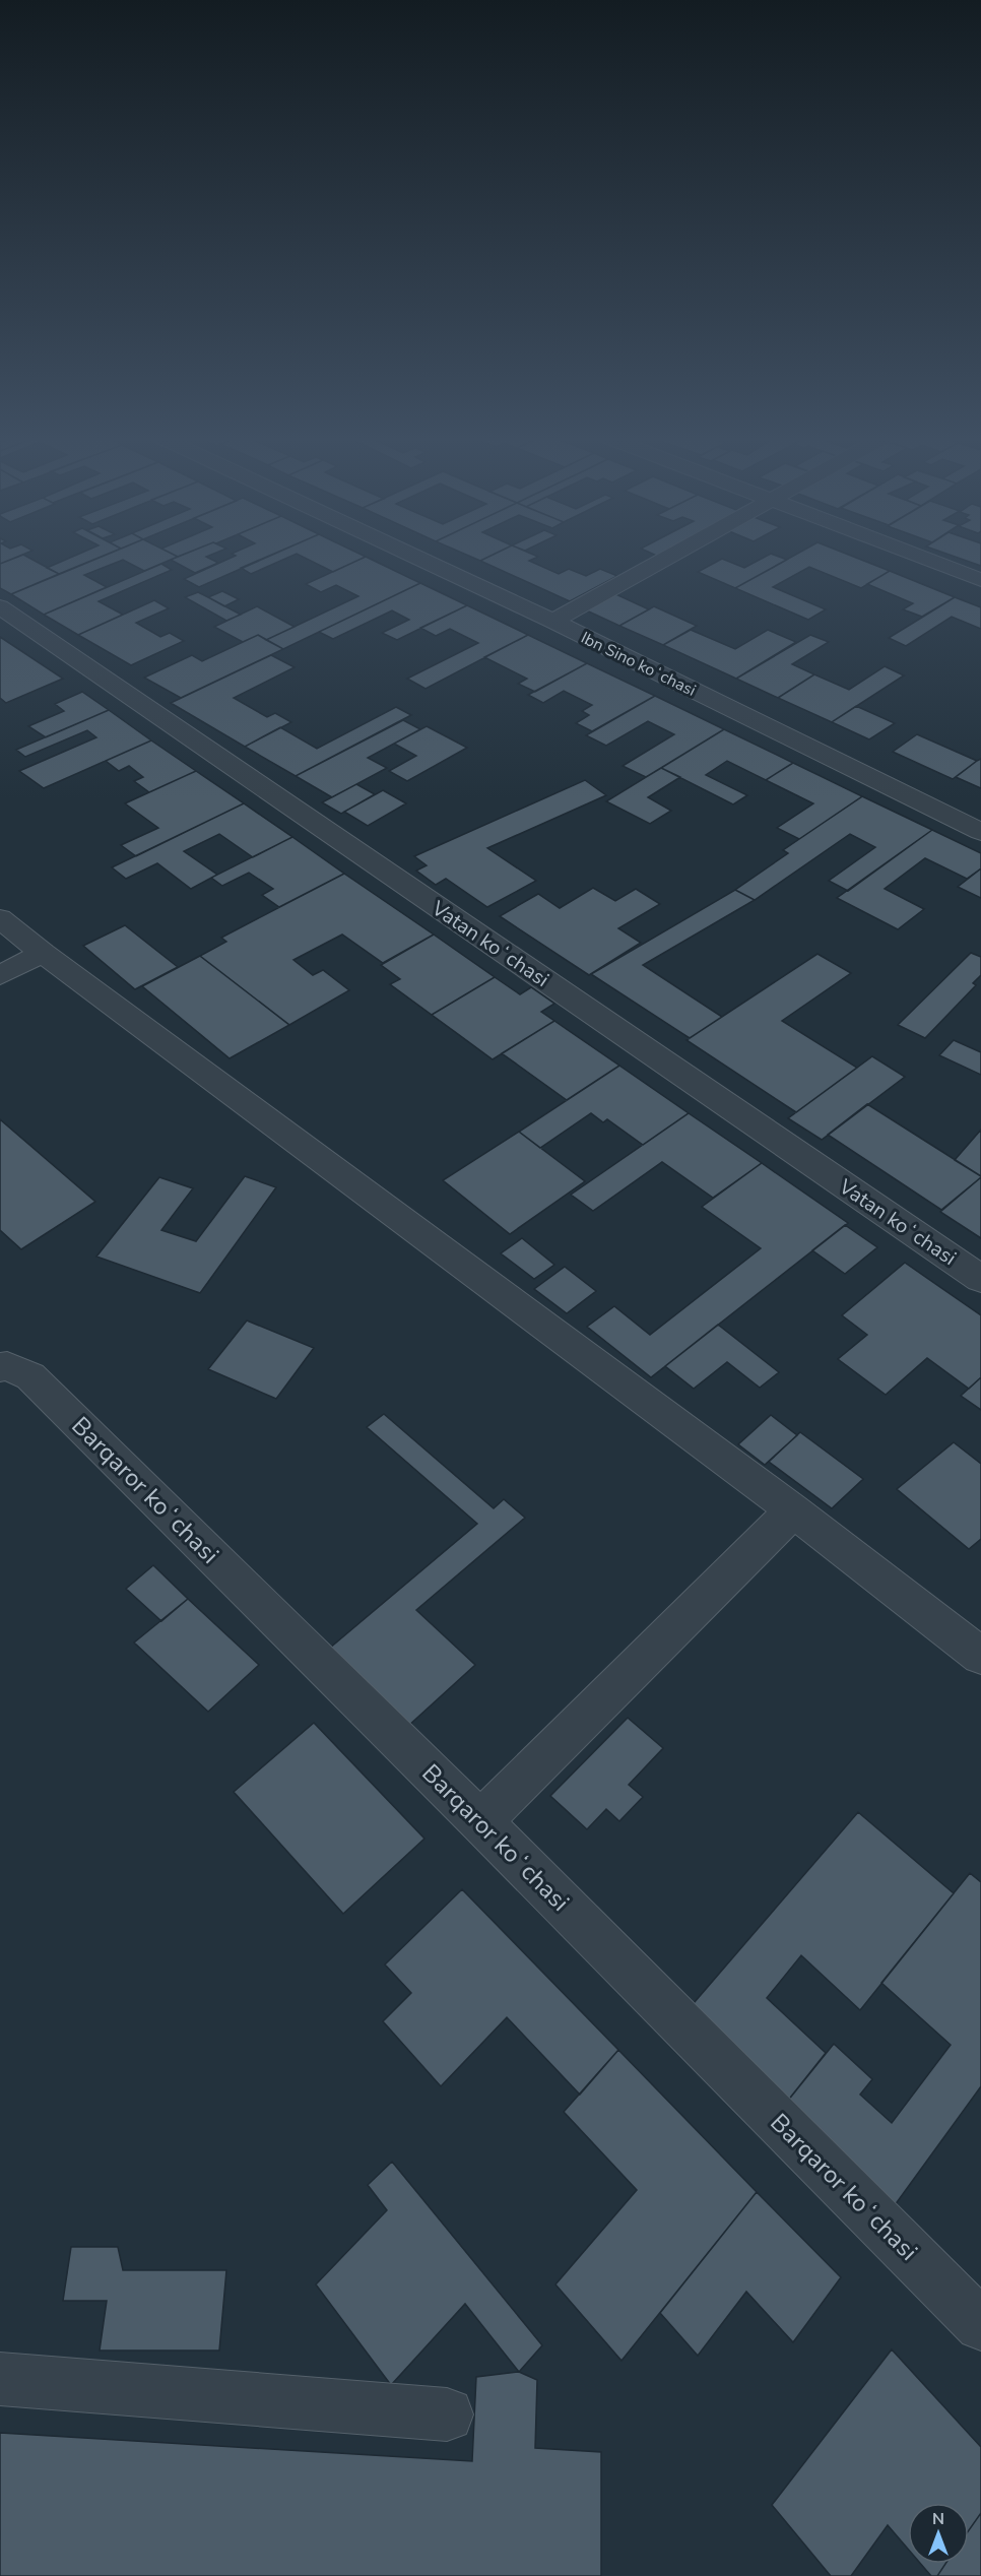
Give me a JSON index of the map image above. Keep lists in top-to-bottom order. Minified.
{"streets":{"street":["Ibn Sino koʻchasi","Vatan koʻchasi","Barqaror koʻchasi"]},"north":"top"}
